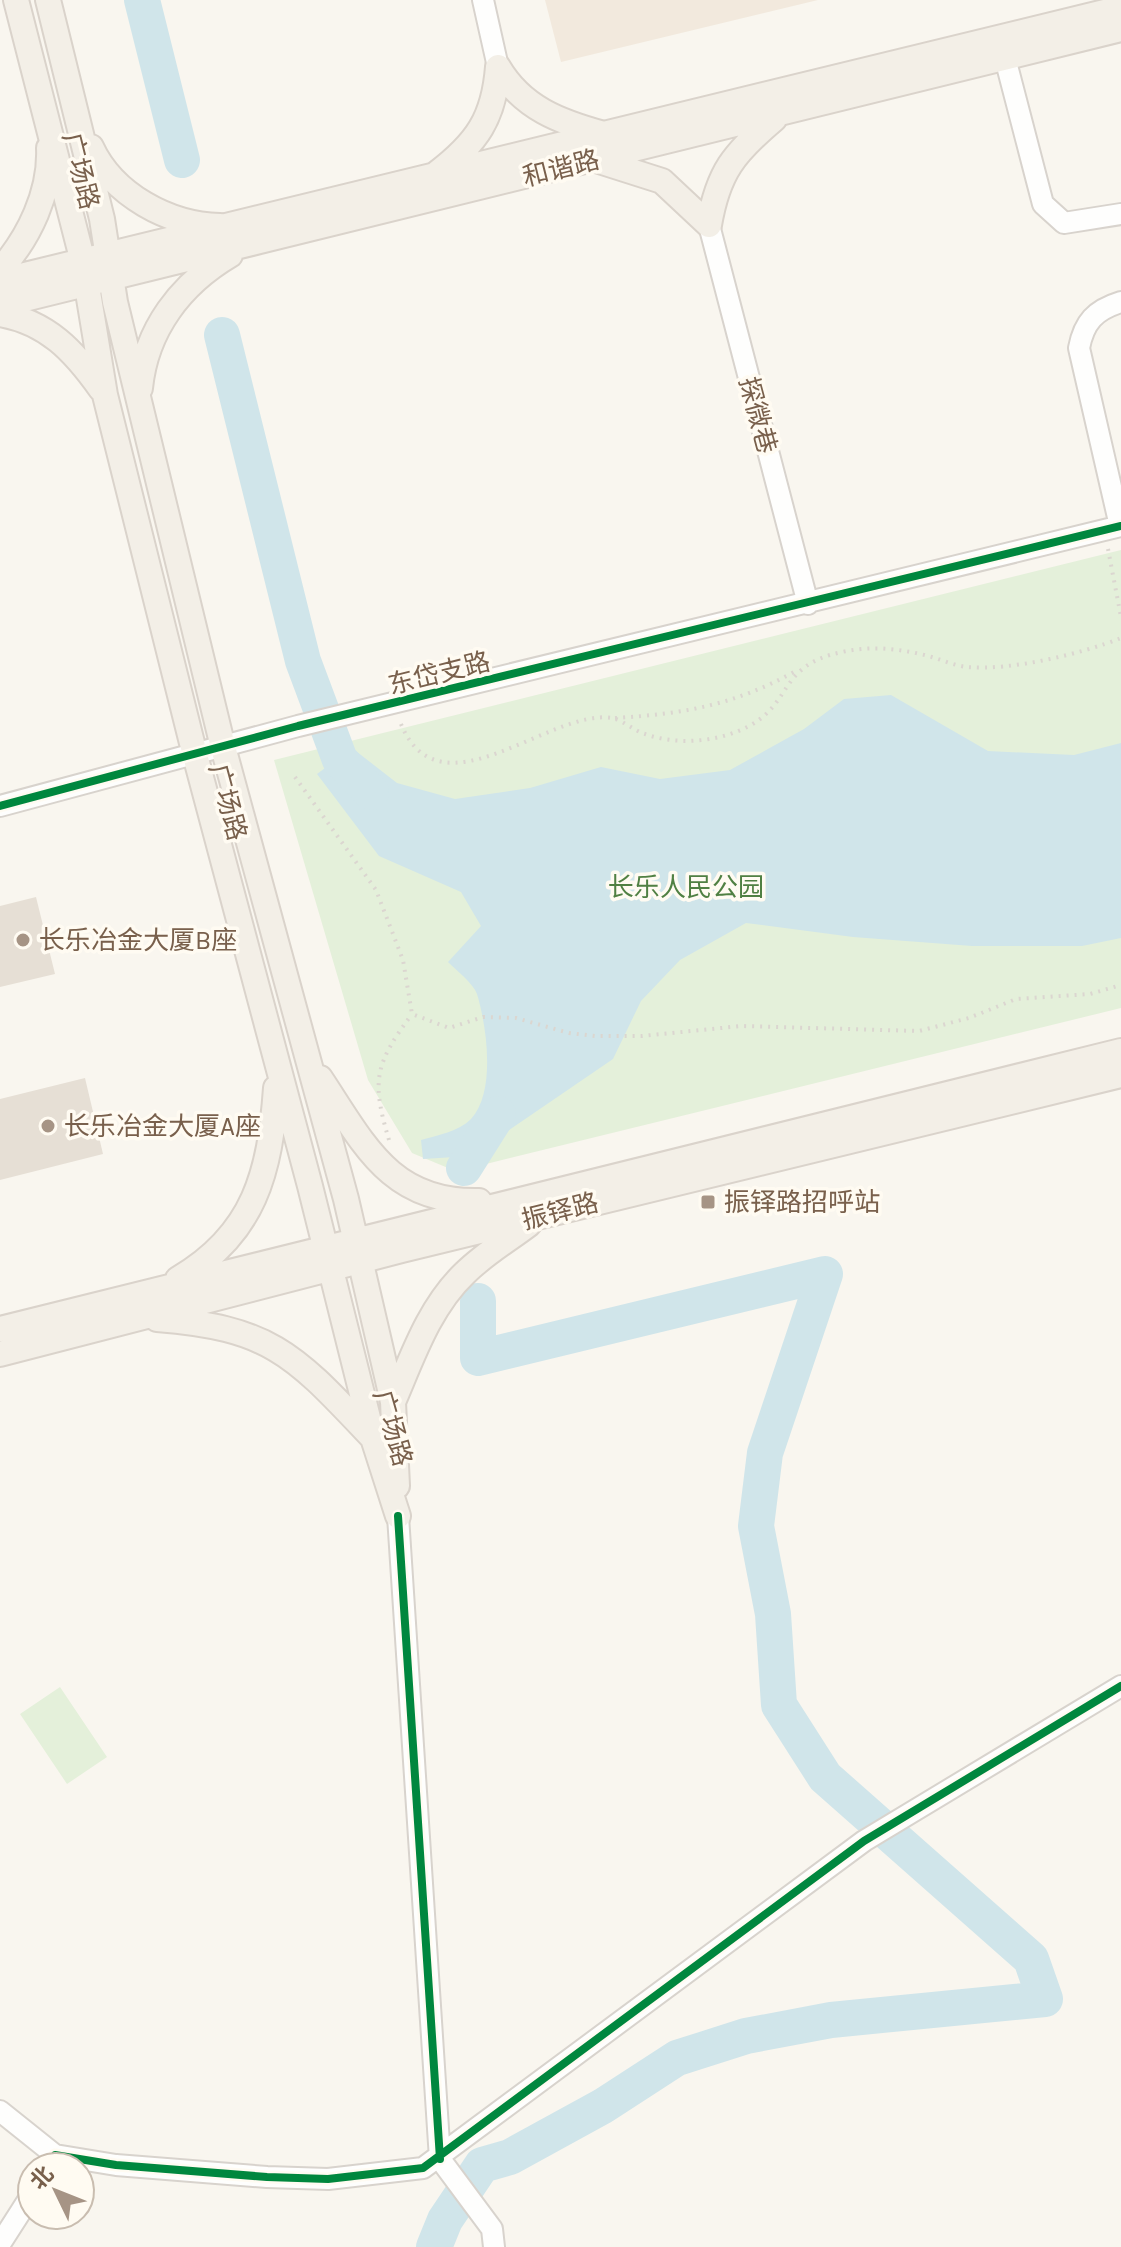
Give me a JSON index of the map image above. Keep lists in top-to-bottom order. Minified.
{"streets":{"main road":["和谐路","广场路","振铎路"],"street":["探微巷","东岱支路"]},"crossings":[["和谐路","广场路"],["广场路","东岱支路"],["广场路","振铎路"],["探微巷","东岱支路"]],"parks":["长乐人民公园"],"places":{"other":["长乐冶金大厦B座","长乐冶金大厦A座"],"transit":["振铎路招呼站"]},"north":"top left"}
